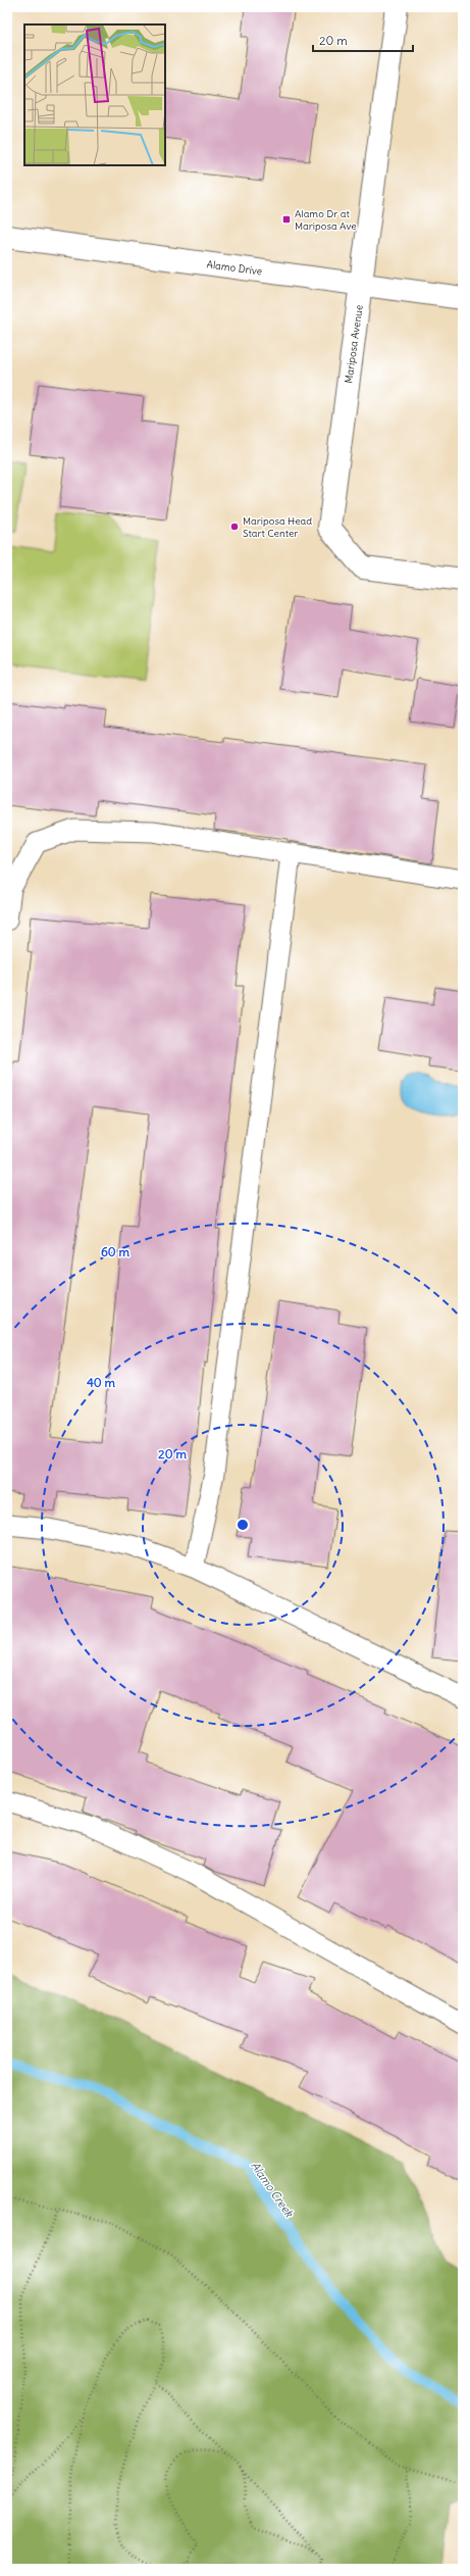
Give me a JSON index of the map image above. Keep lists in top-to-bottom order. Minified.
{"streets":{"street":["Alamo Drive","Mariposa Avenue"]},"crossings":[["Alamo Drive","Mariposa Avenue"]],"water":["Alamo Creek"],"places":{"transit":["Alamo Dr at Mariposa Ave"],"other":["Mariposa Head Start Center"]},"scale_bar":"20 m","rings":["60 m","40 m","20 m"]}
